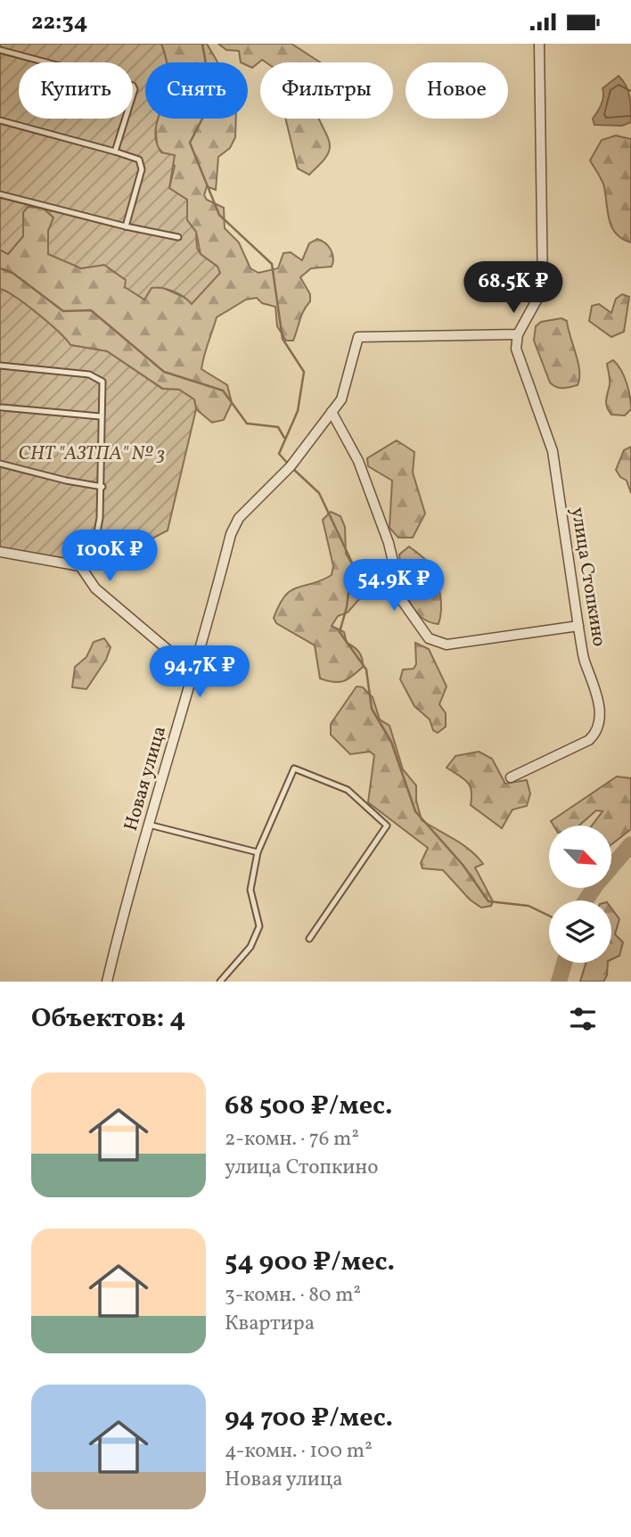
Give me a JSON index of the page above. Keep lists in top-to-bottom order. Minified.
{"streets":{"street":["улица Стопкино","Новая улица"]},"crossings":[["улица Стопкино","Новая улица"]],"parks":["СНТ \"АЗТПА\" № 3"],"north":"bottom right","page":{"status":"22:34","chip":["Купить","Снять","Фильтры","Новое"],"price":["68.5K ₽","100K ₽","54.9K ₽","94.7K ₽"],"heading":"Объектов: 4","list":[{"name":"68 500 ₽/мес.","note":"2-комн. · 76 m² · улица Стопкино"},{"name":"54 900 ₽/мес.","note":"3-комн. · 80 m² · Квартира"},{"name":"94 700 ₽/мес.","note":"4-комн. · 100 m² · Новая улица"}]}}
